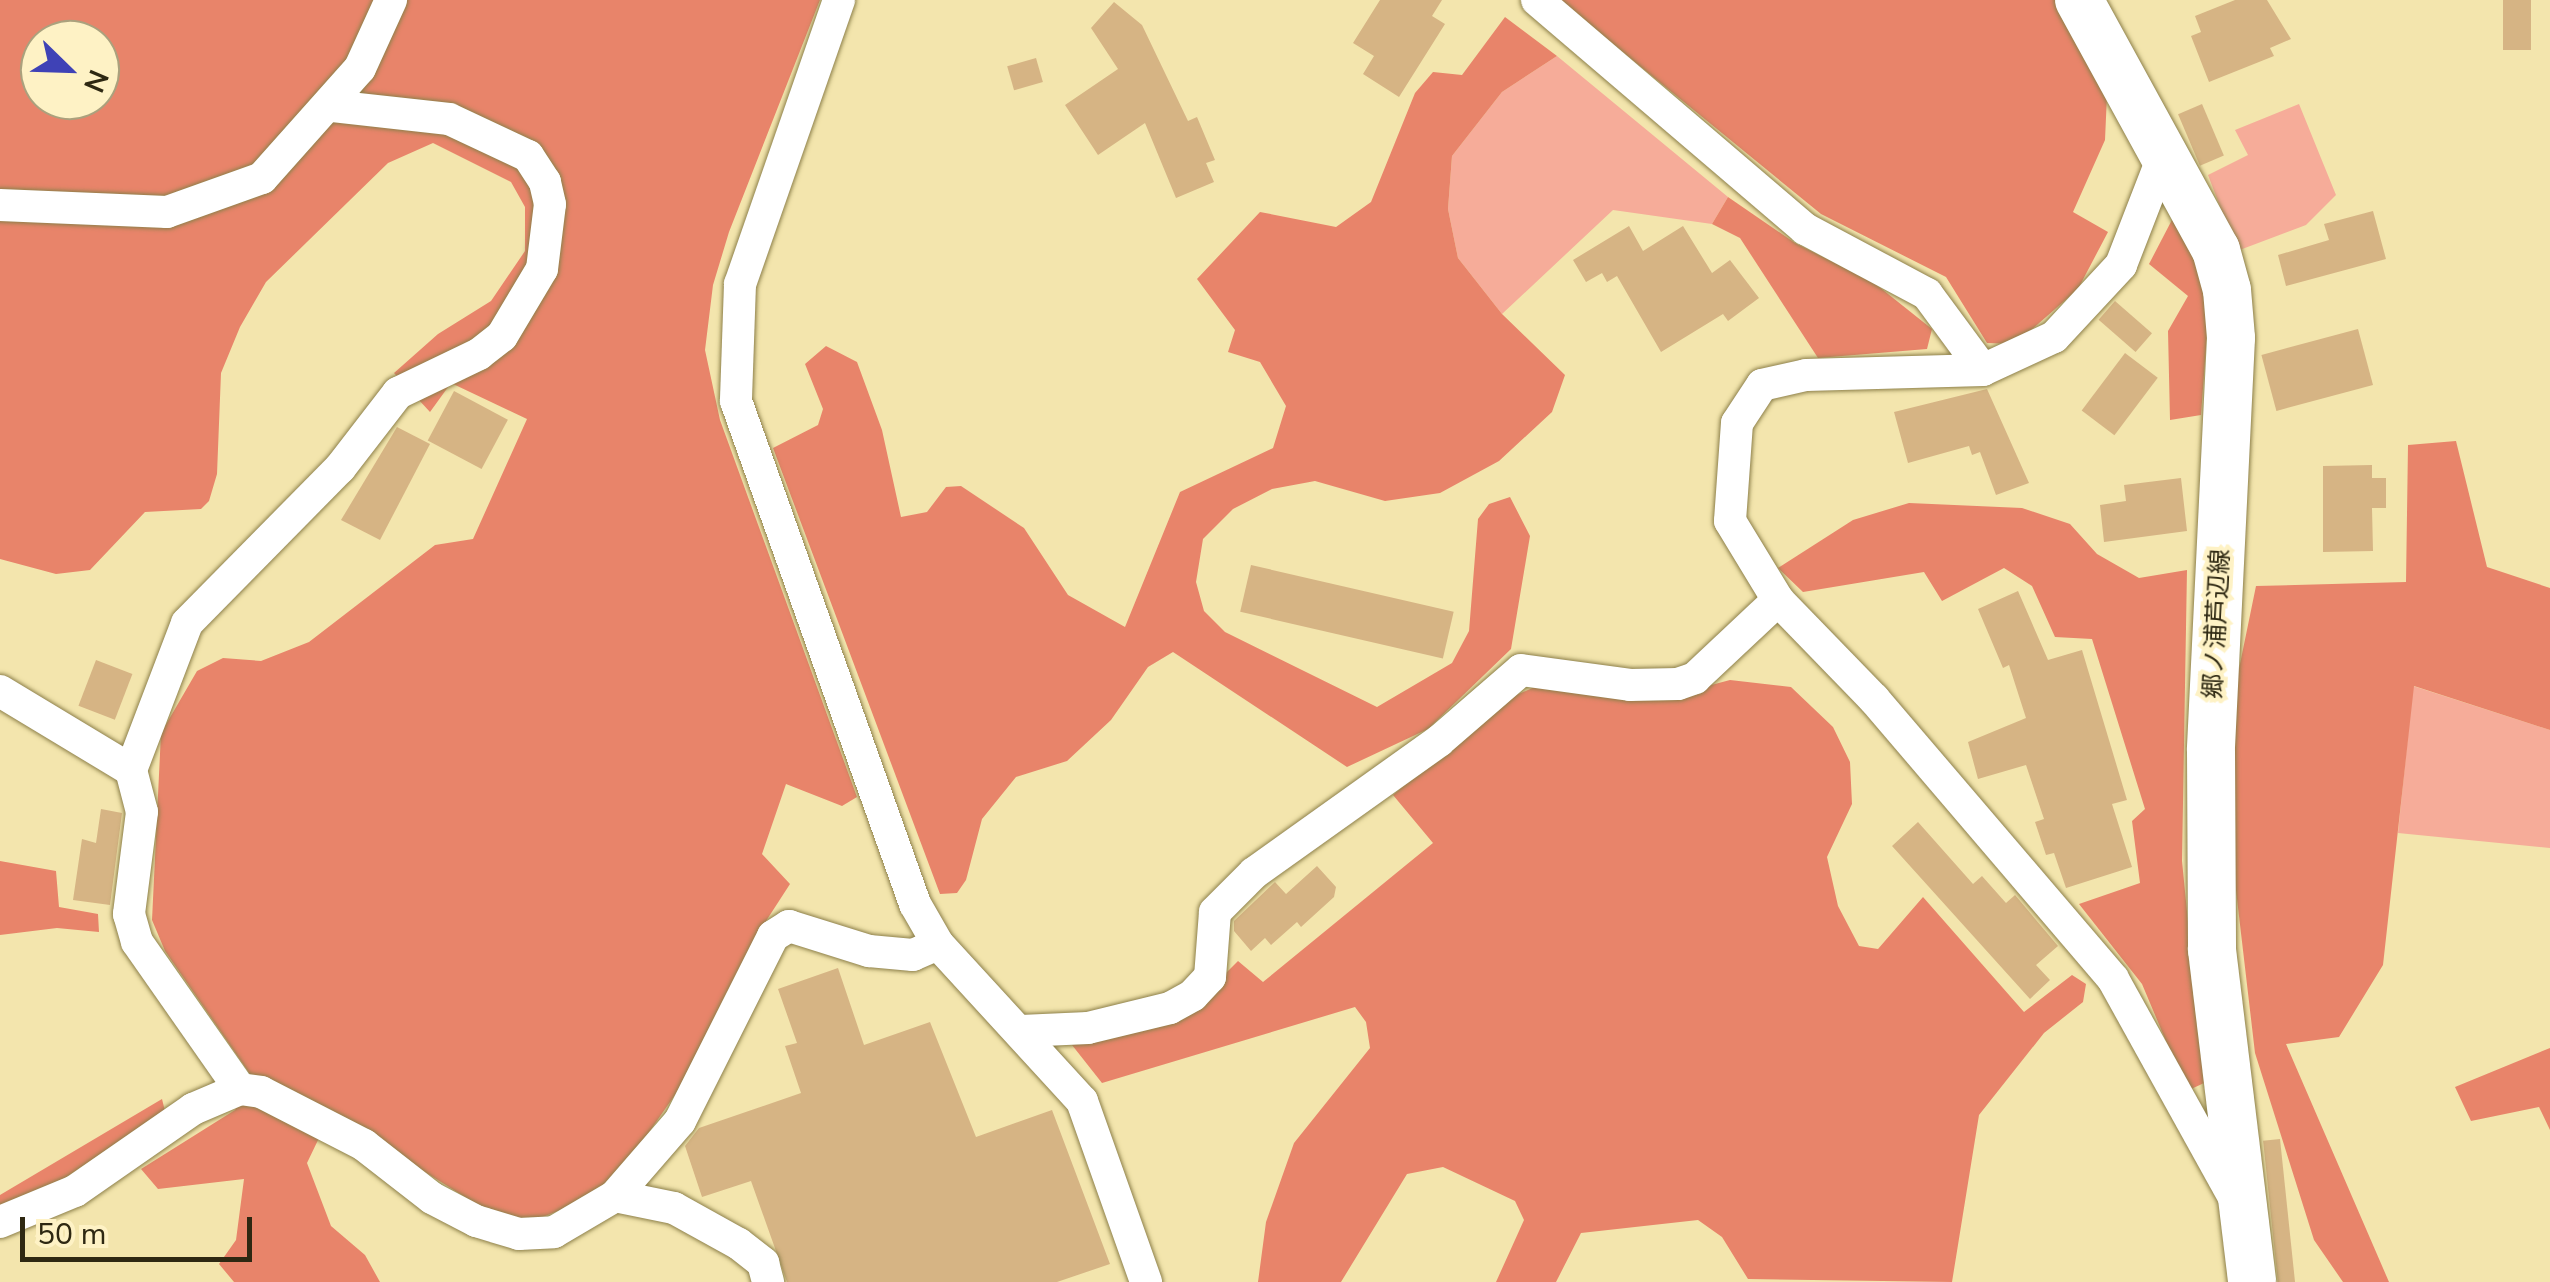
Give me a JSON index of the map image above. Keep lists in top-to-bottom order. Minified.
{"streets":{"main road":["郷ノ浦芦辺線"]},"scale_bar":"50 m","north":"bottom right"}
